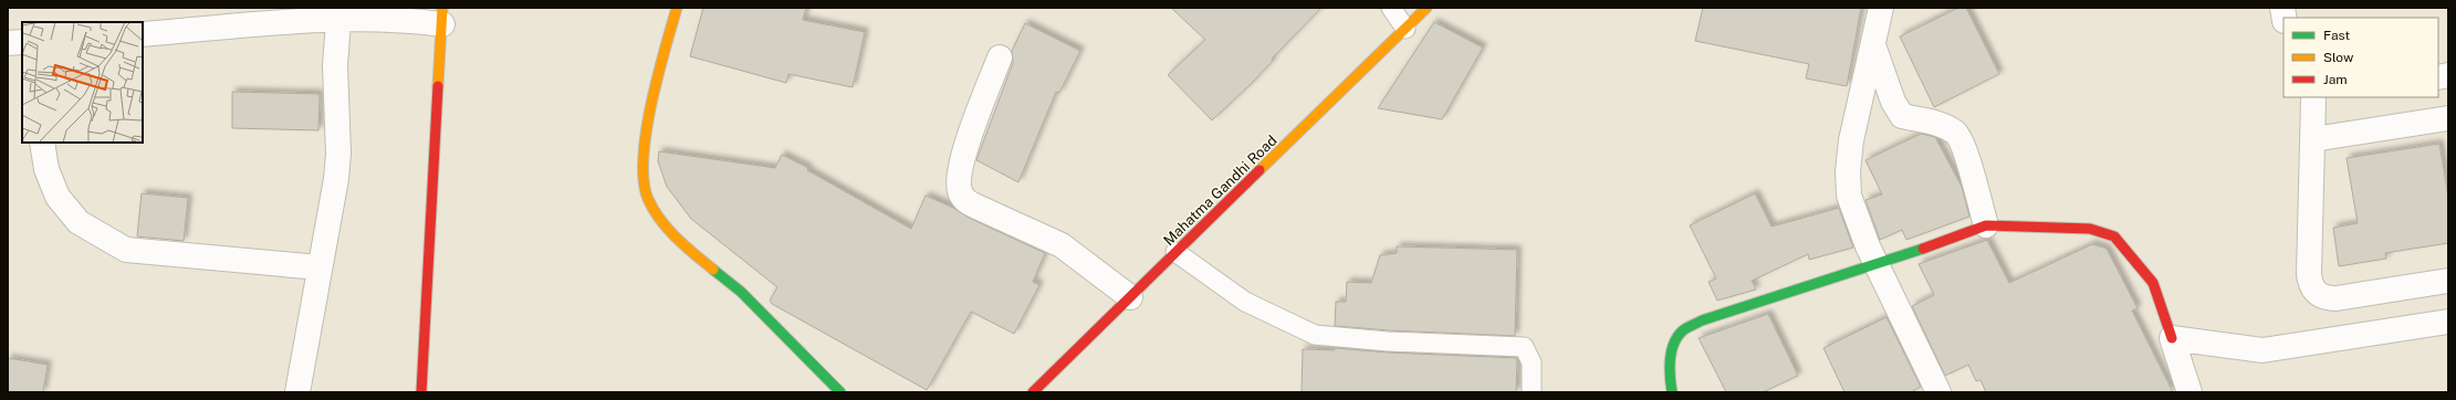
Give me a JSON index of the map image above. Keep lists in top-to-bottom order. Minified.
{"streets":{"street":["Mahatma Gandhi Road"]},"legend":["Fast","Slow","Jam"]}
